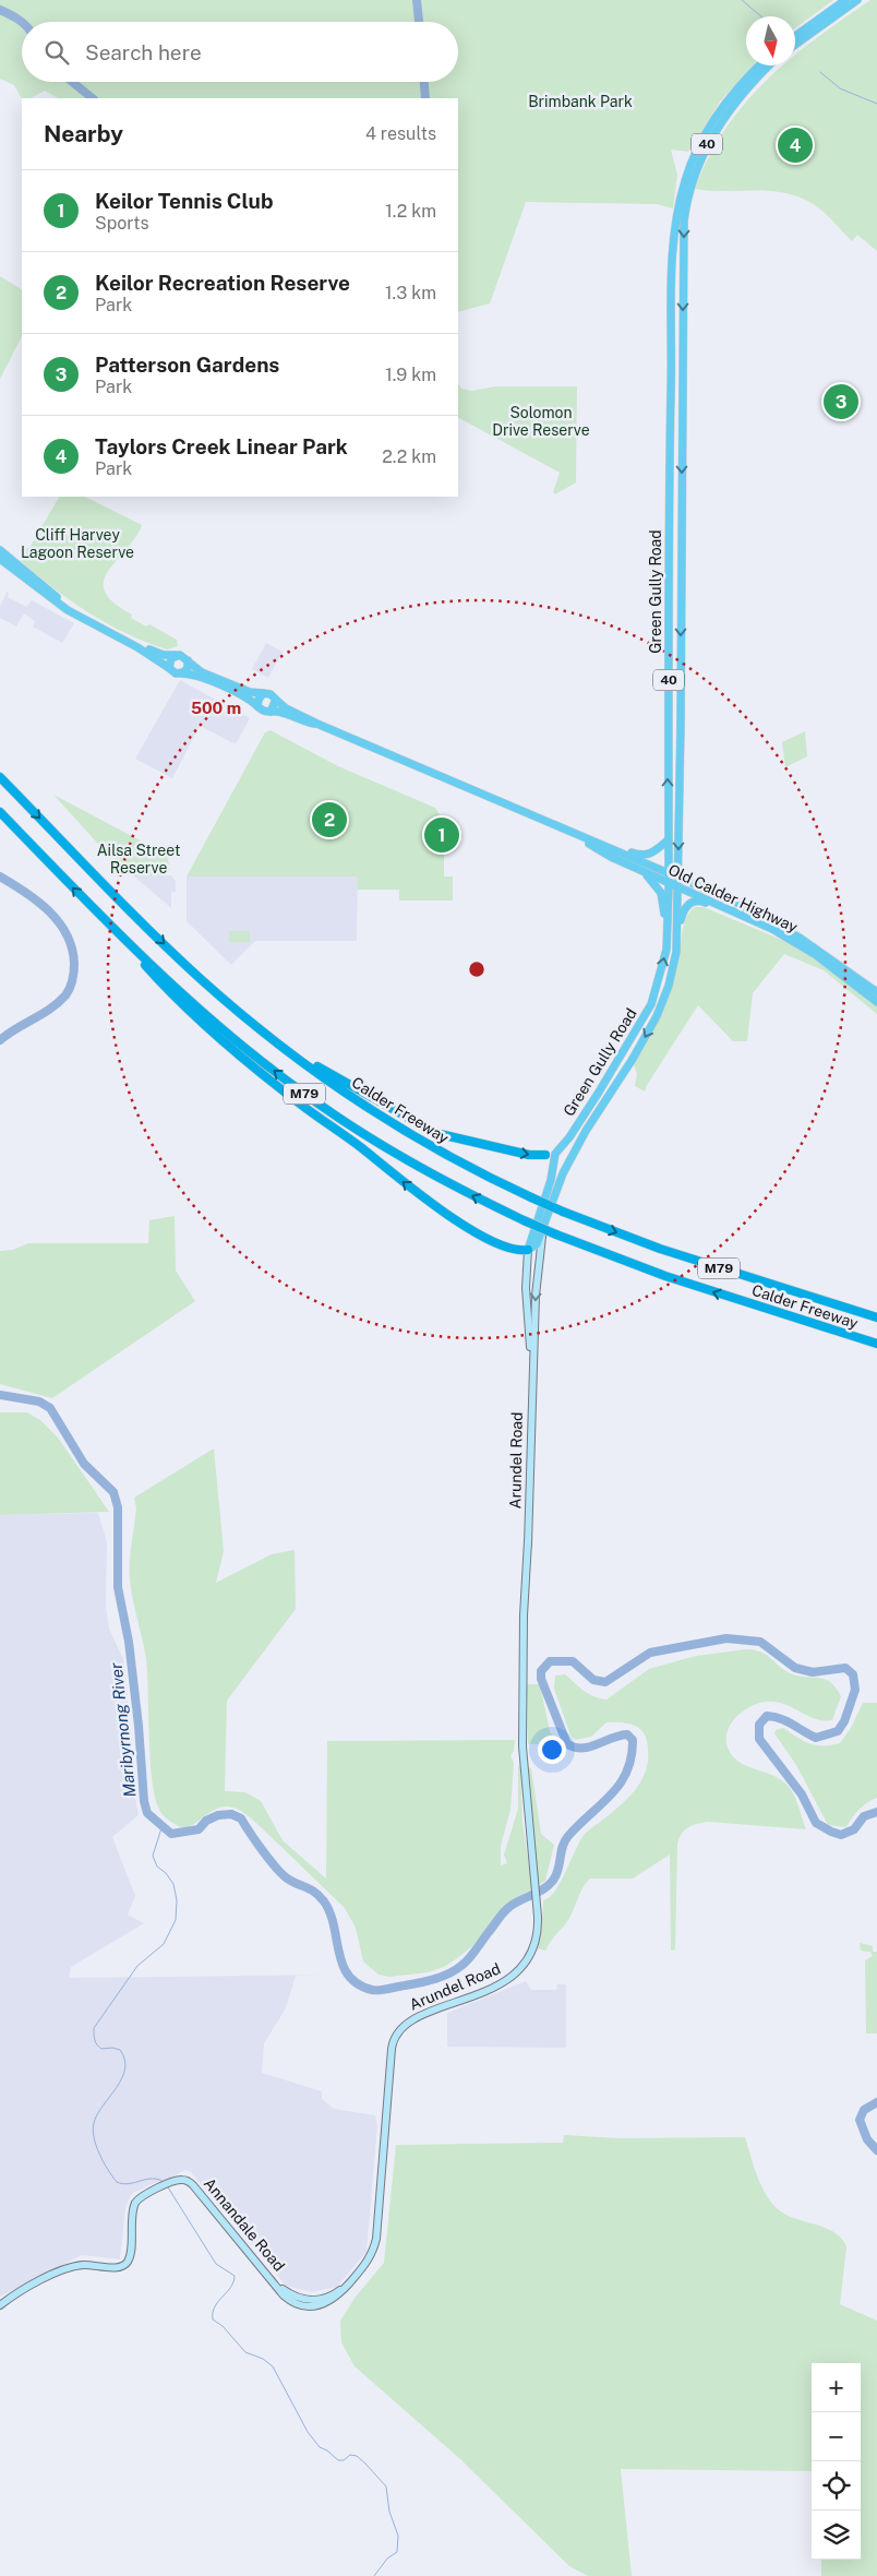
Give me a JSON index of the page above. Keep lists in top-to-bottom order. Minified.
{"streets":{"highway":["M79","Calder Freeway"],"main road":["40","Green Gully Road","Old Calder Highway"],"street":["Arundel Road","Annandale Road"]},"crossings":[["Green Gully Road","Old Calder Highway"],["Green Gully Road","Arundel Road"],["Arundel Road","Annandale Road"]],"water":["Maribyrnong River"],"parks":["Brimbank Park","Solomon Drive Reserve","Cliff Harvey Lagoon Reserve","Ailsa Street Reserve"],"north":"bottom","page":{"search":"Search here","heading":["Nearby","4 results"],"pins":["4","3","2","1"],"list":[{"mark":"1","name":"Keilor Tennis Club","note":"Sports","value":"1.2 km"},{"mark":"2","name":"Keilor Recreation Reserve","note":"Park","value":"1.3 km"},{"mark":"3","name":"Patterson Gardens","note":"Park","value":"1.9 km"},{"mark":"4","name":"Taylors Creek Linear Park","note":"Park","value":"2.2 km"}],"map_buttons":["+","−"]},"rings":["500 m"]}
